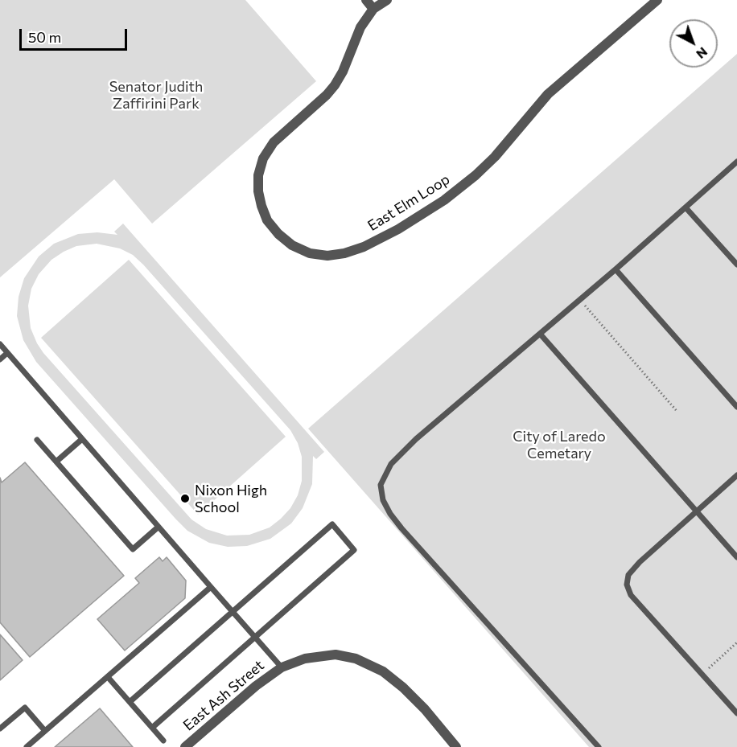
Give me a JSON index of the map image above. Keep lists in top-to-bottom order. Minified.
{"streets":{"street":["East Elm Loop","East Ash Street"]},"parks":["Senator Judith Zaffirini Park","City of Laredo Cemetary"],"places":["Nixon High School"],"scale_bar":"50 m","north":"bottom right"}
